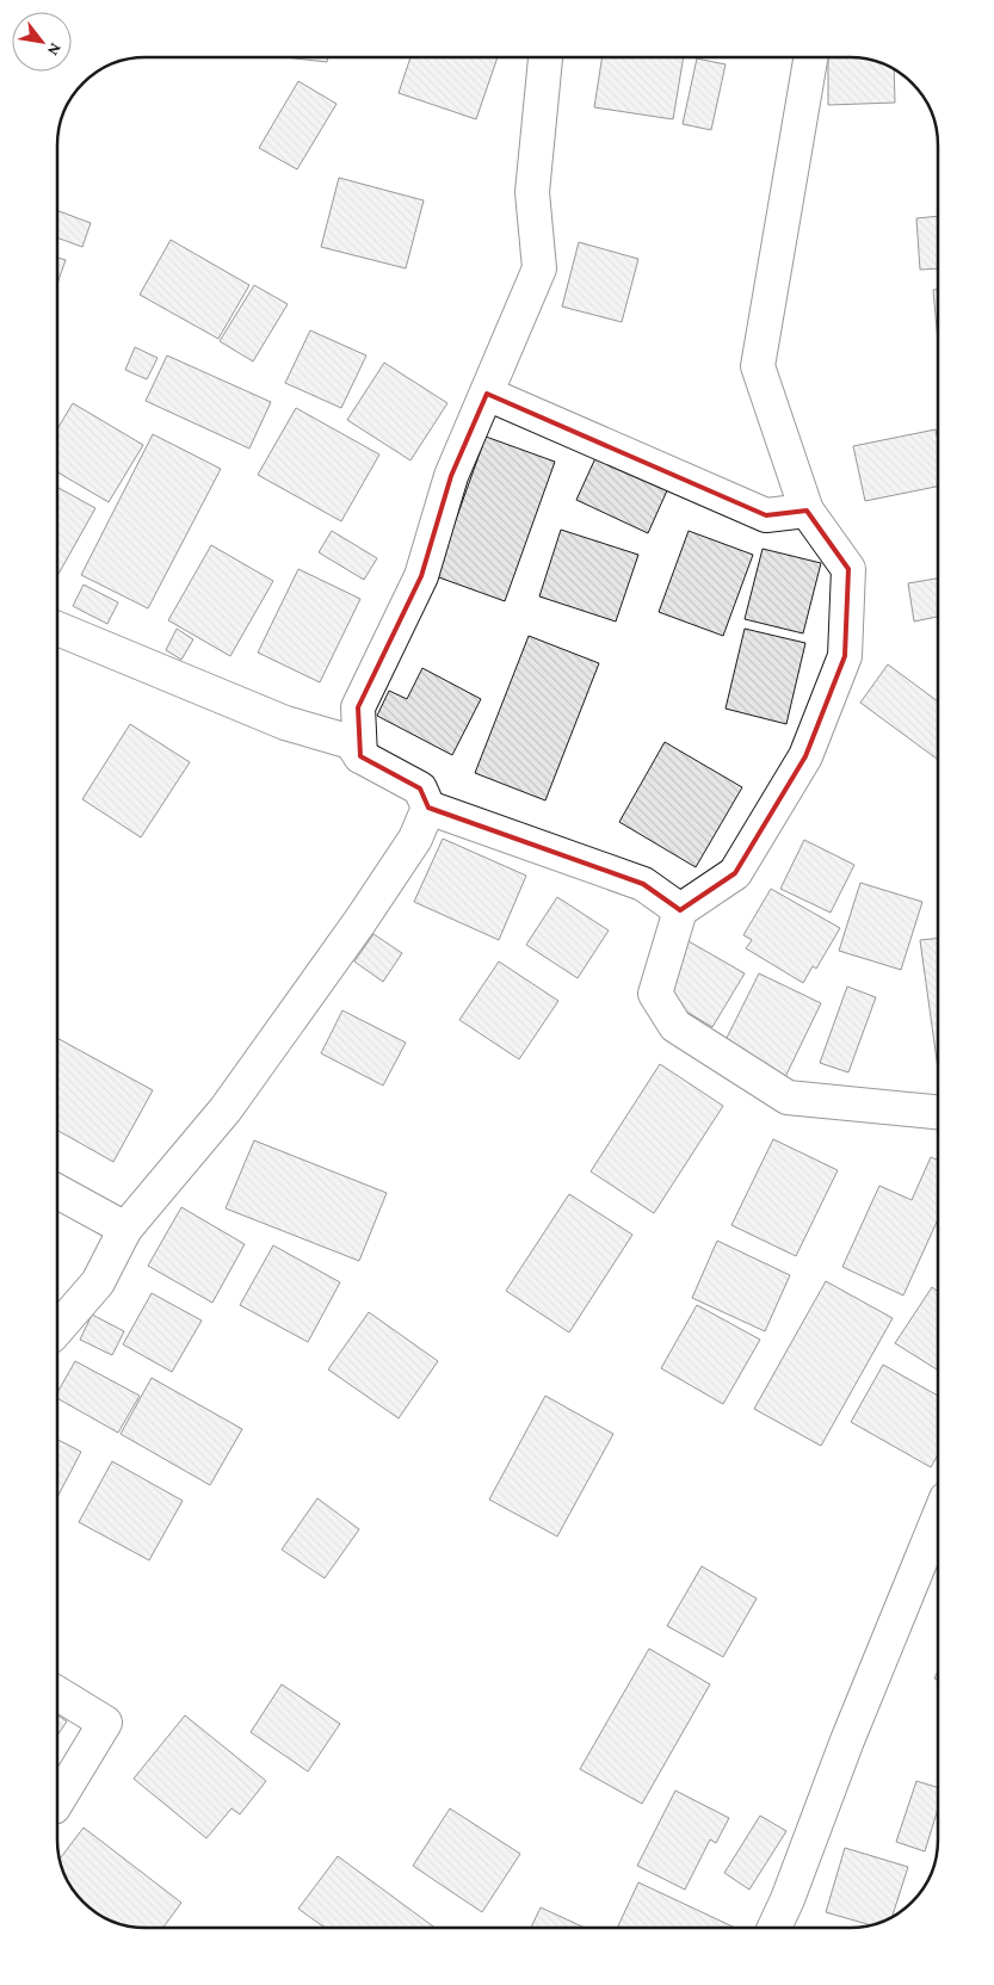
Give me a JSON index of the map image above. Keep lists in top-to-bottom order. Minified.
{"north":"bottom right"}
